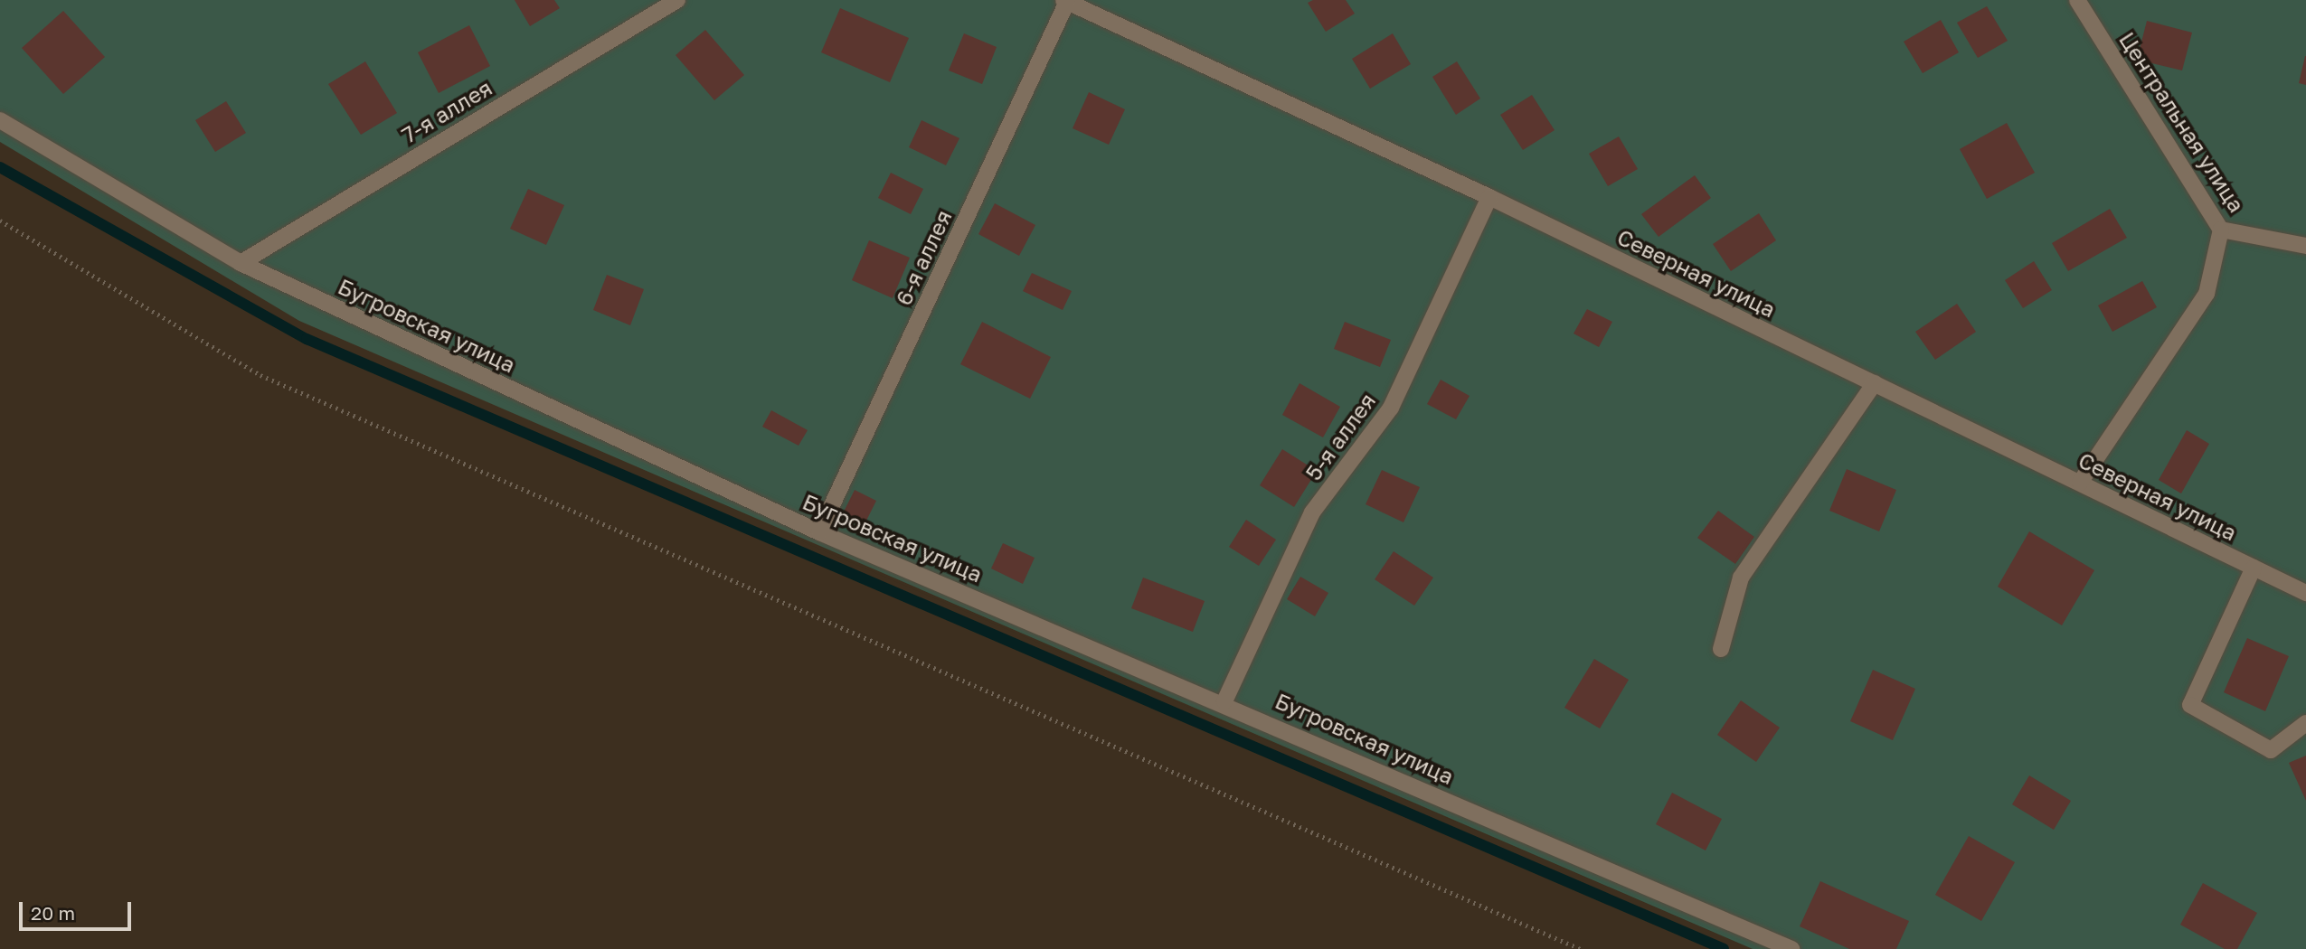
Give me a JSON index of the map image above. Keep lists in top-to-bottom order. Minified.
{"streets":{"street":["7-я аллея","Центральная улица","6-я аллея","Северная улица","Бугровская улица","5-я аллея"]},"crossings":[["7-я аллея","Бугровская улица"],["6-я аллея","Северная улица"],["6-я аллея","Бугровская улица"],["Северная улица","5-я аллея"],["Бугровская улица","5-я аллея"]],"scale_bar":"20 m"}
